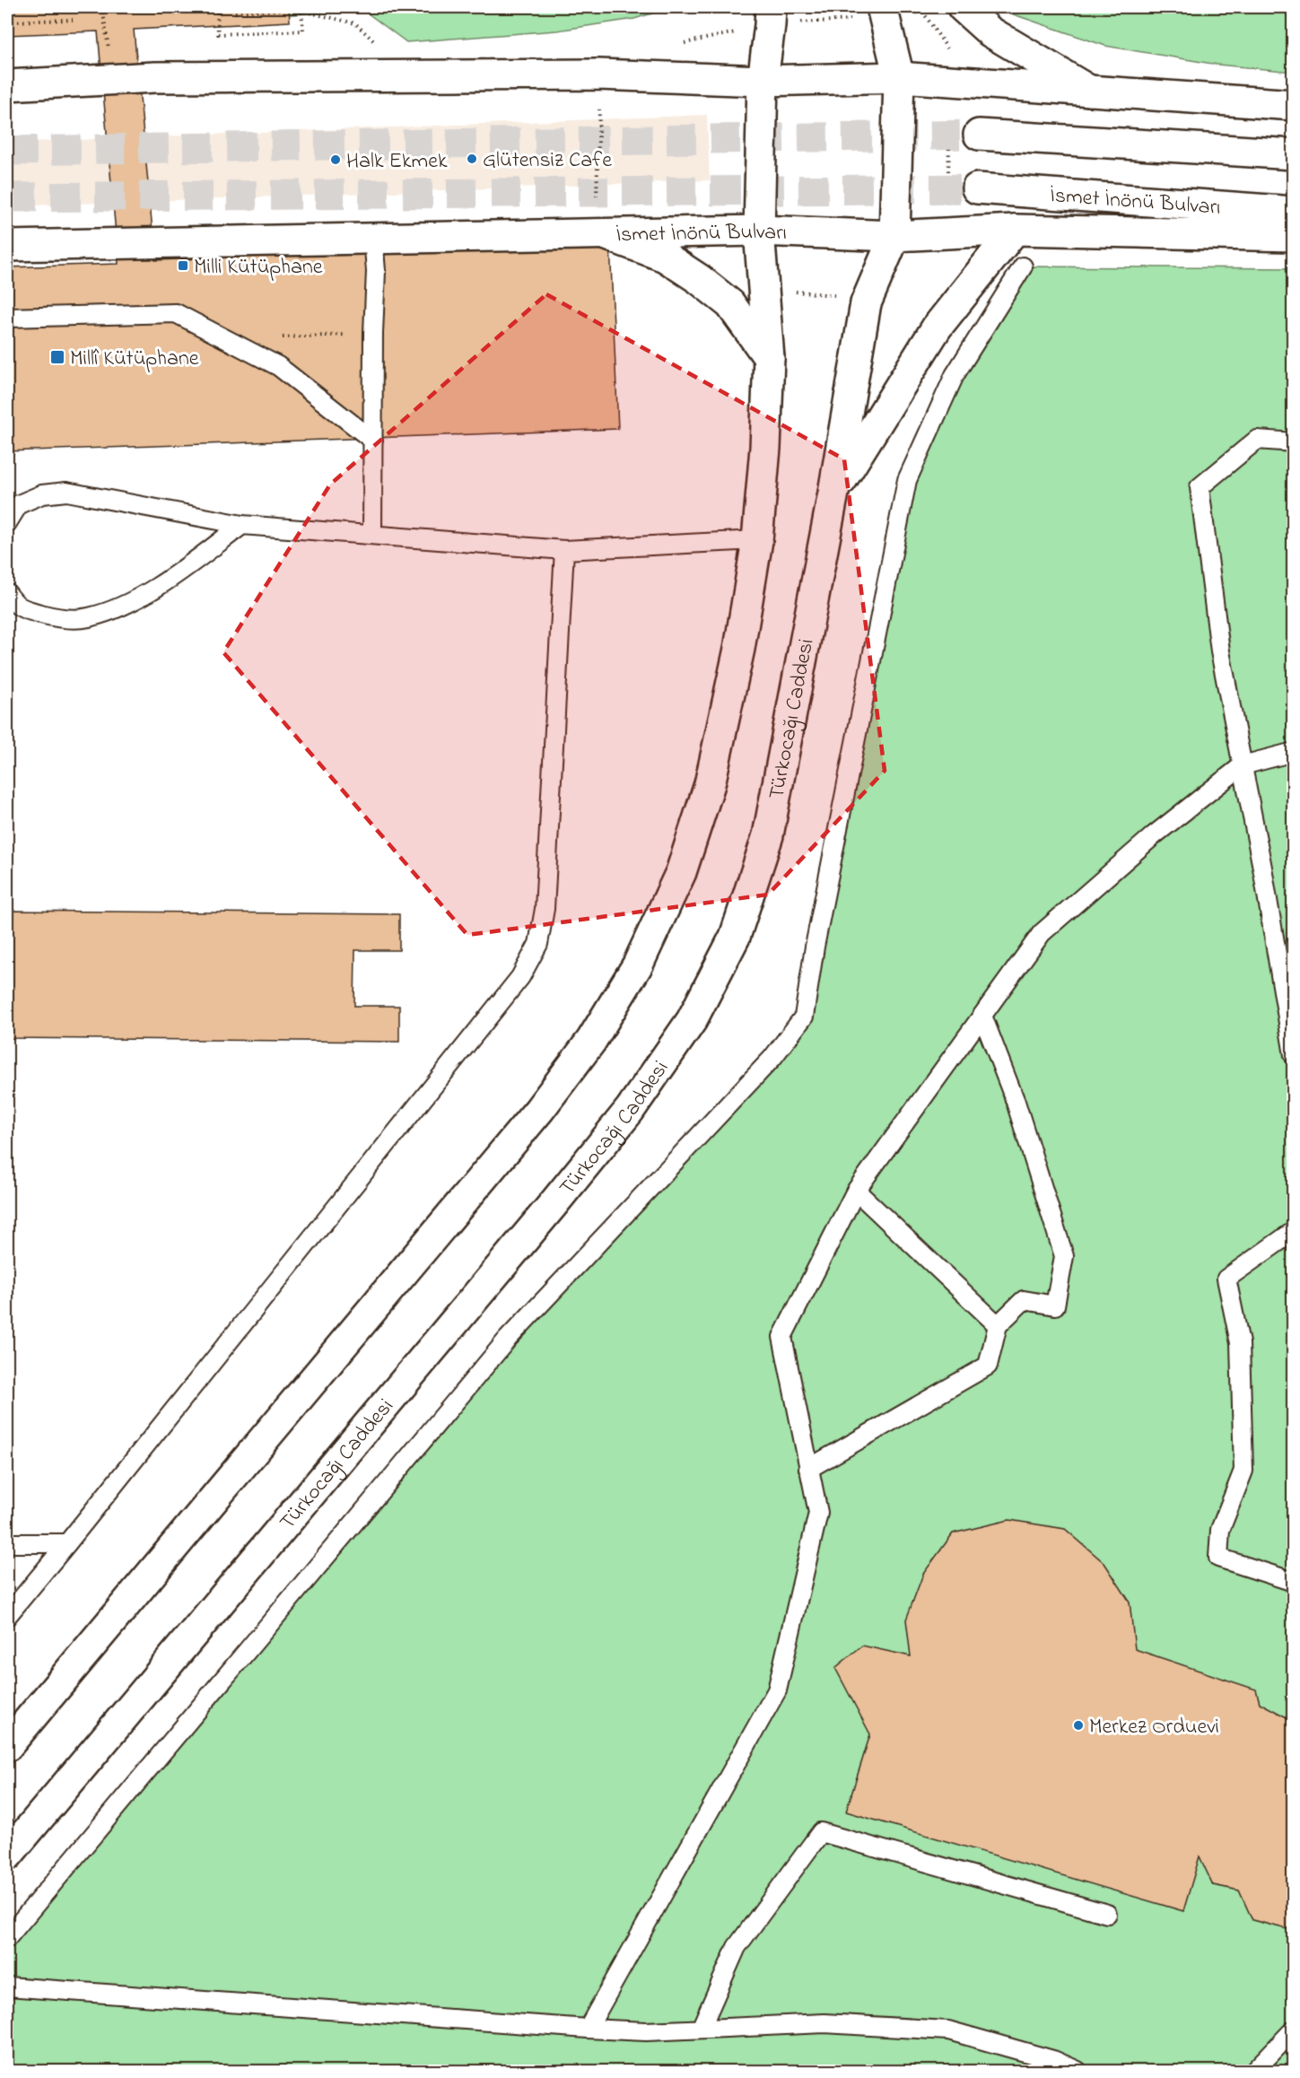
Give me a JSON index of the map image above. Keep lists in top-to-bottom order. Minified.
{"streets":{"main road":["İsmet İnönü Bulvarı","Türkocağı Caddesi"]},"crossings":[["İsmet İnönü Bulvarı","Türkocağı Caddesi"]],"places":{"other":["Glütensiz Cafe","Halk Ekmek","Merkez Orduevi"],"transit":["Milli Kütüphane","Millî Kütüphane"]}}
